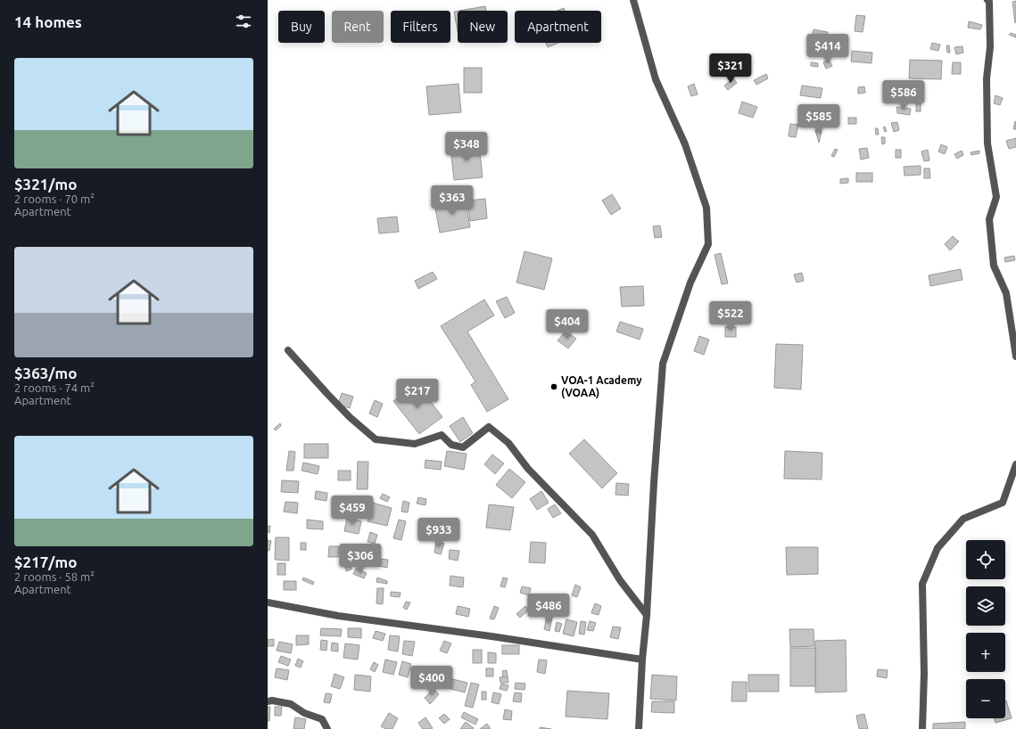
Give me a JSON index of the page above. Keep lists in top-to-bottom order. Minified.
{"places":["VOA-1 Academy (VOAA)"],"page":{"heading":"14 homes","chip":["Buy","Rent","Filters","New","Apartment"],"price":["$414","$321","$586","$585","$348","$363","$522","$404","$217","$459","$933","$306","$486","$400"],"list":[{"name":"$321/mo","note":"2 rooms · 70 m² · Apartment"},{"name":"$363/mo","note":"2 rooms · 74 m² · Apartment"},{"name":"$217/mo","note":"2 rooms · 58 m² · Apartment"}],"map_buttons":["+","−"]}}
